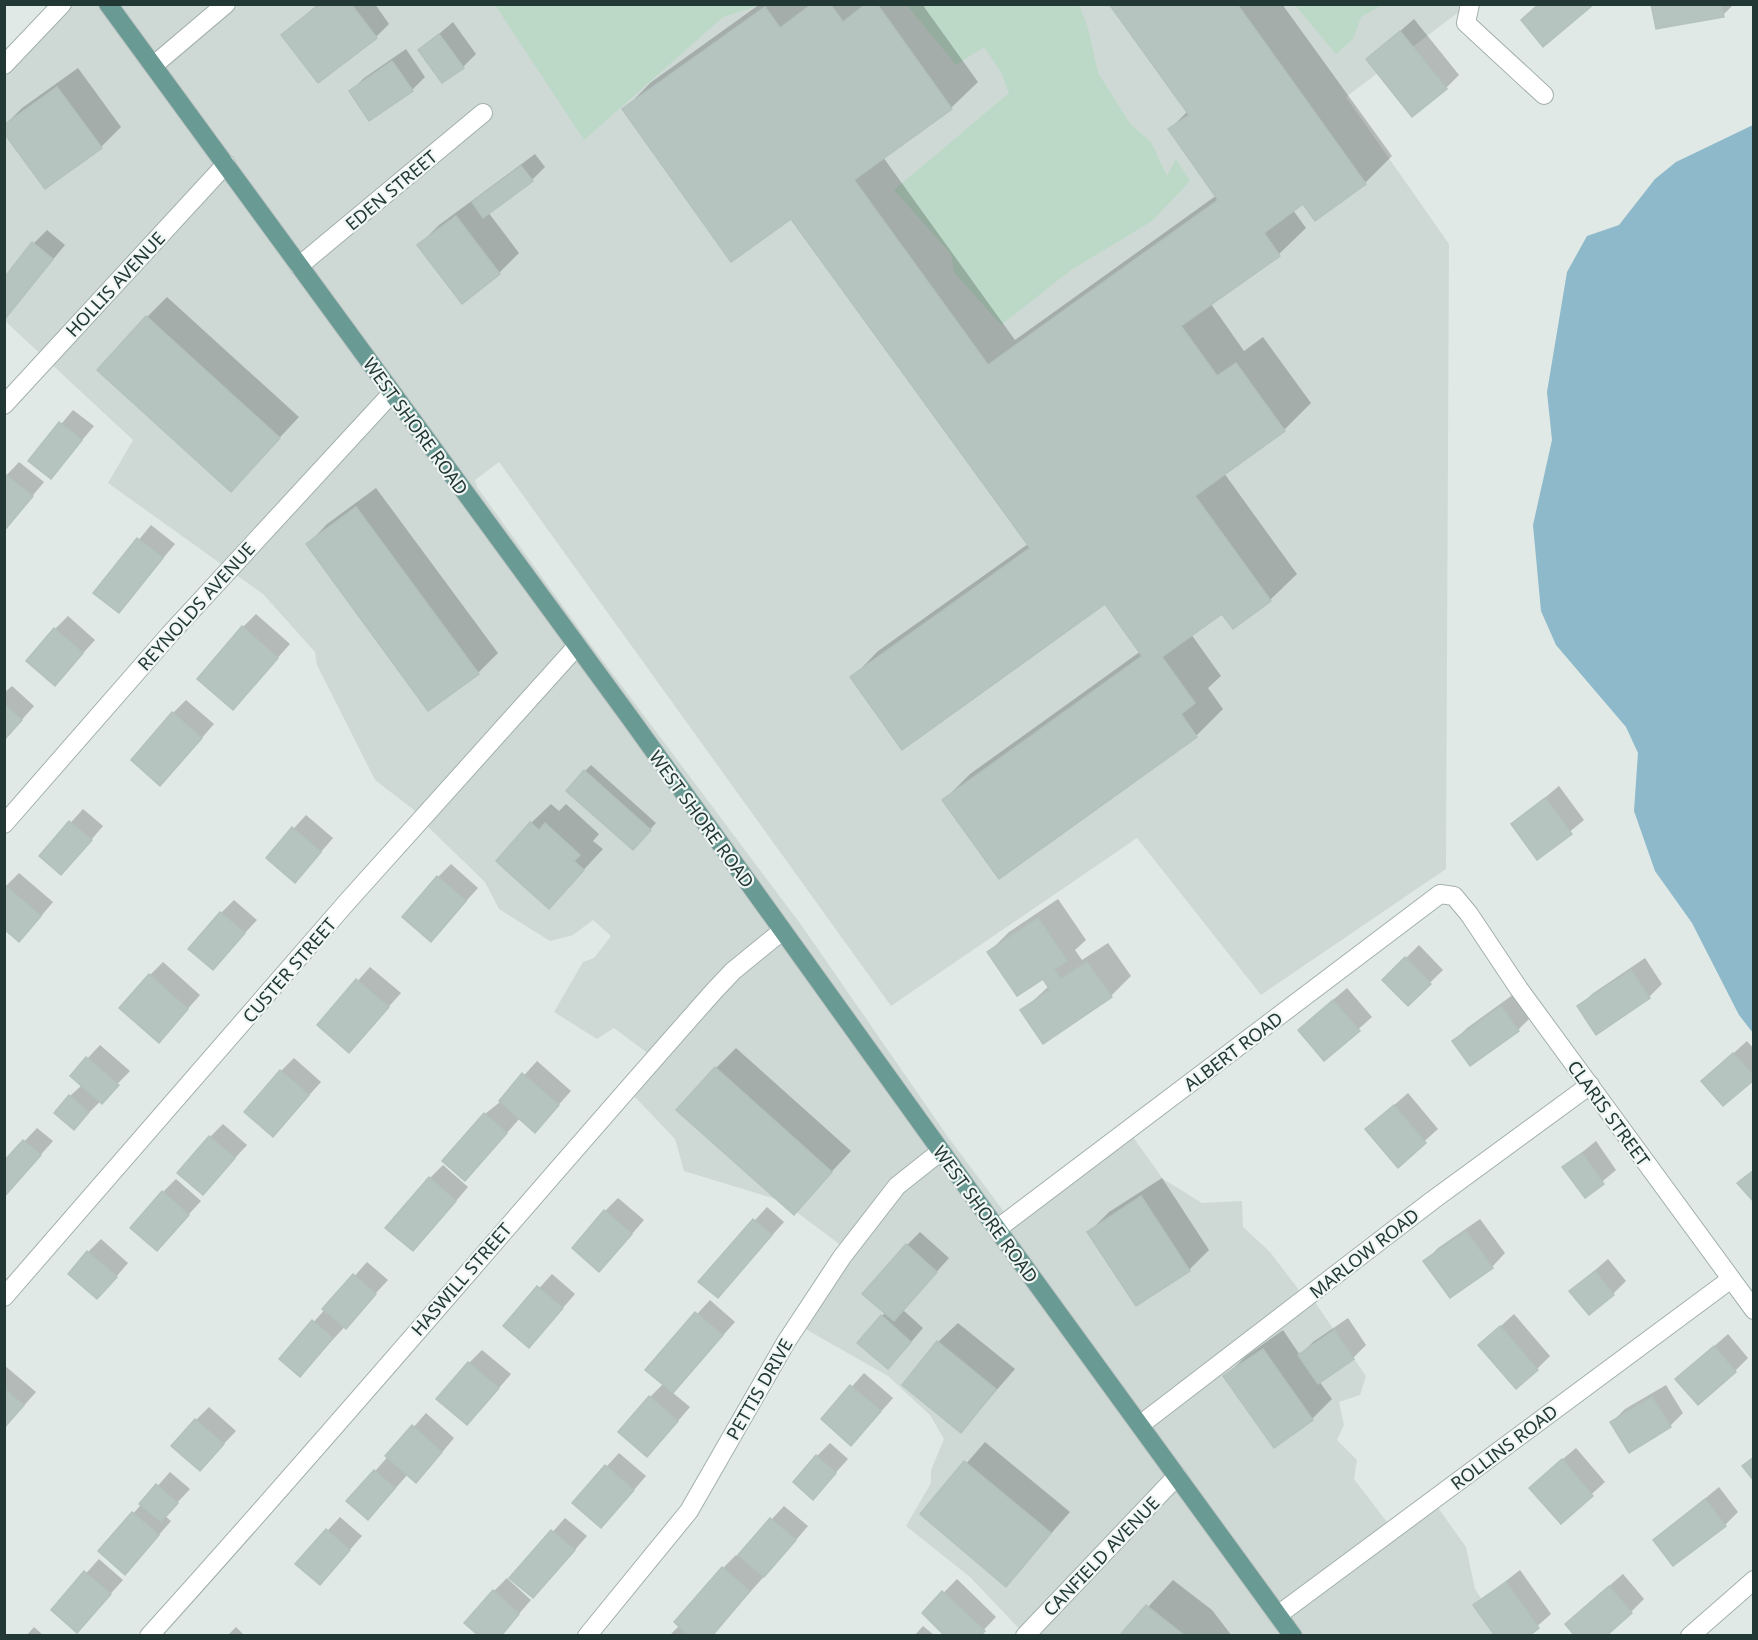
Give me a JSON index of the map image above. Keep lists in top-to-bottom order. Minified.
{"streets":{"main road":["WEST SHORE ROAD"],"street":["EDEN STREET","HOLLIS AVENUE","REYNOLDS AVENUE","CUSTER STREET","ALBERT ROAD","CLARIS STREET","MARLOW ROAD","HASWILL STREET","PETTIS DRIVE","ROLLINS ROAD","CANFIELD AVENUE"]},"crossings":[["EDEN STREET","WEST SHORE ROAD"],["HOLLIS AVENUE","WEST SHORE ROAD"],["WEST SHORE ROAD","REYNOLDS AVENUE"],["WEST SHORE ROAD","CUSTER STREET"],["WEST SHORE ROAD","ALBERT ROAD"],["WEST SHORE ROAD","MARLOW ROAD"],["WEST SHORE ROAD","HASWILL STREET"],["WEST SHORE ROAD","PETTIS DRIVE"],["WEST SHORE ROAD","ROLLINS ROAD"],["WEST SHORE ROAD","CANFIELD AVENUE"],["ALBERT ROAD","CLARIS STREET"],["CLARIS STREET","MARLOW ROAD"],["CLARIS STREET","ROLLINS ROAD"]]}
